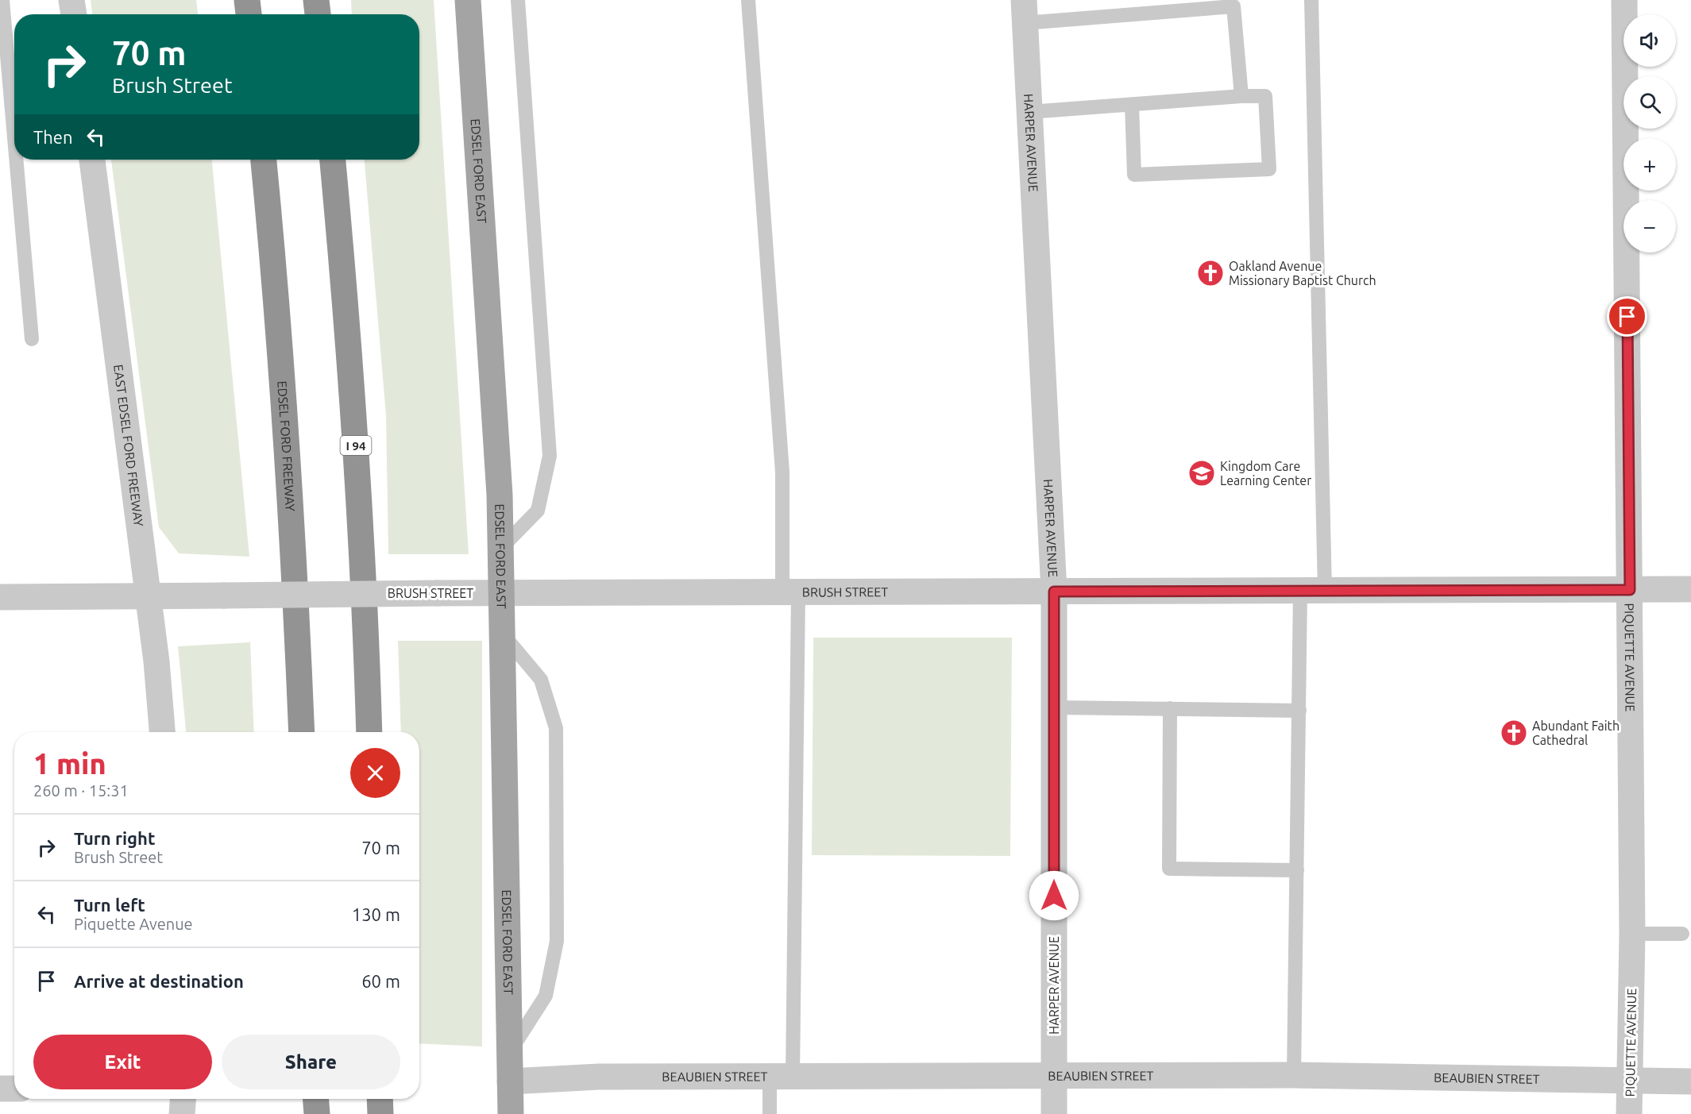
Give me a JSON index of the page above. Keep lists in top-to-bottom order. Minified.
{"streets":{"highway":["EDSEL FORD FREEWAY","I 94"],"main road":["EDSEL FORD EAST"],"street":["HARPER AVENUE","EAST EDSEL FORD FREEWAY","BRUSH STREET","PIQUETTE AVENUE","BEAUBIEN STREET"]},"crossings":[["HARPER AVENUE","BRUSH STREET"],["HARPER AVENUE","BEAUBIEN STREET"],["EDSEL FORD EAST","BRUSH STREET"],["EDSEL FORD EAST","BEAUBIEN STREET"],["EAST EDSEL FORD FREEWAY","BRUSH STREET"],["BRUSH STREET","PIQUETTE AVENUE"],["PIQUETTE AVENUE","BEAUBIEN STREET"]],"places":{"church":["Oakland Avenue Missionary Baptist Church","Abundant Faith Cathedral"],"school or university":["Kingdom Care Learning Center"]},"page":{"map_buttons":["+","−"],"turn":["70 m","Brush Street"],"then":"Then","heading":["1 min","260 m · 15:31"],"list":[{"name":"Turn right","note":"Brush Street","value":"70 m"},{"name":"Turn left","note":"Piquette Avenue","value":"130 m"},{"name":"Arrive at destination","value":"60 m"}],"buttons":["Exit","Share"]}}
